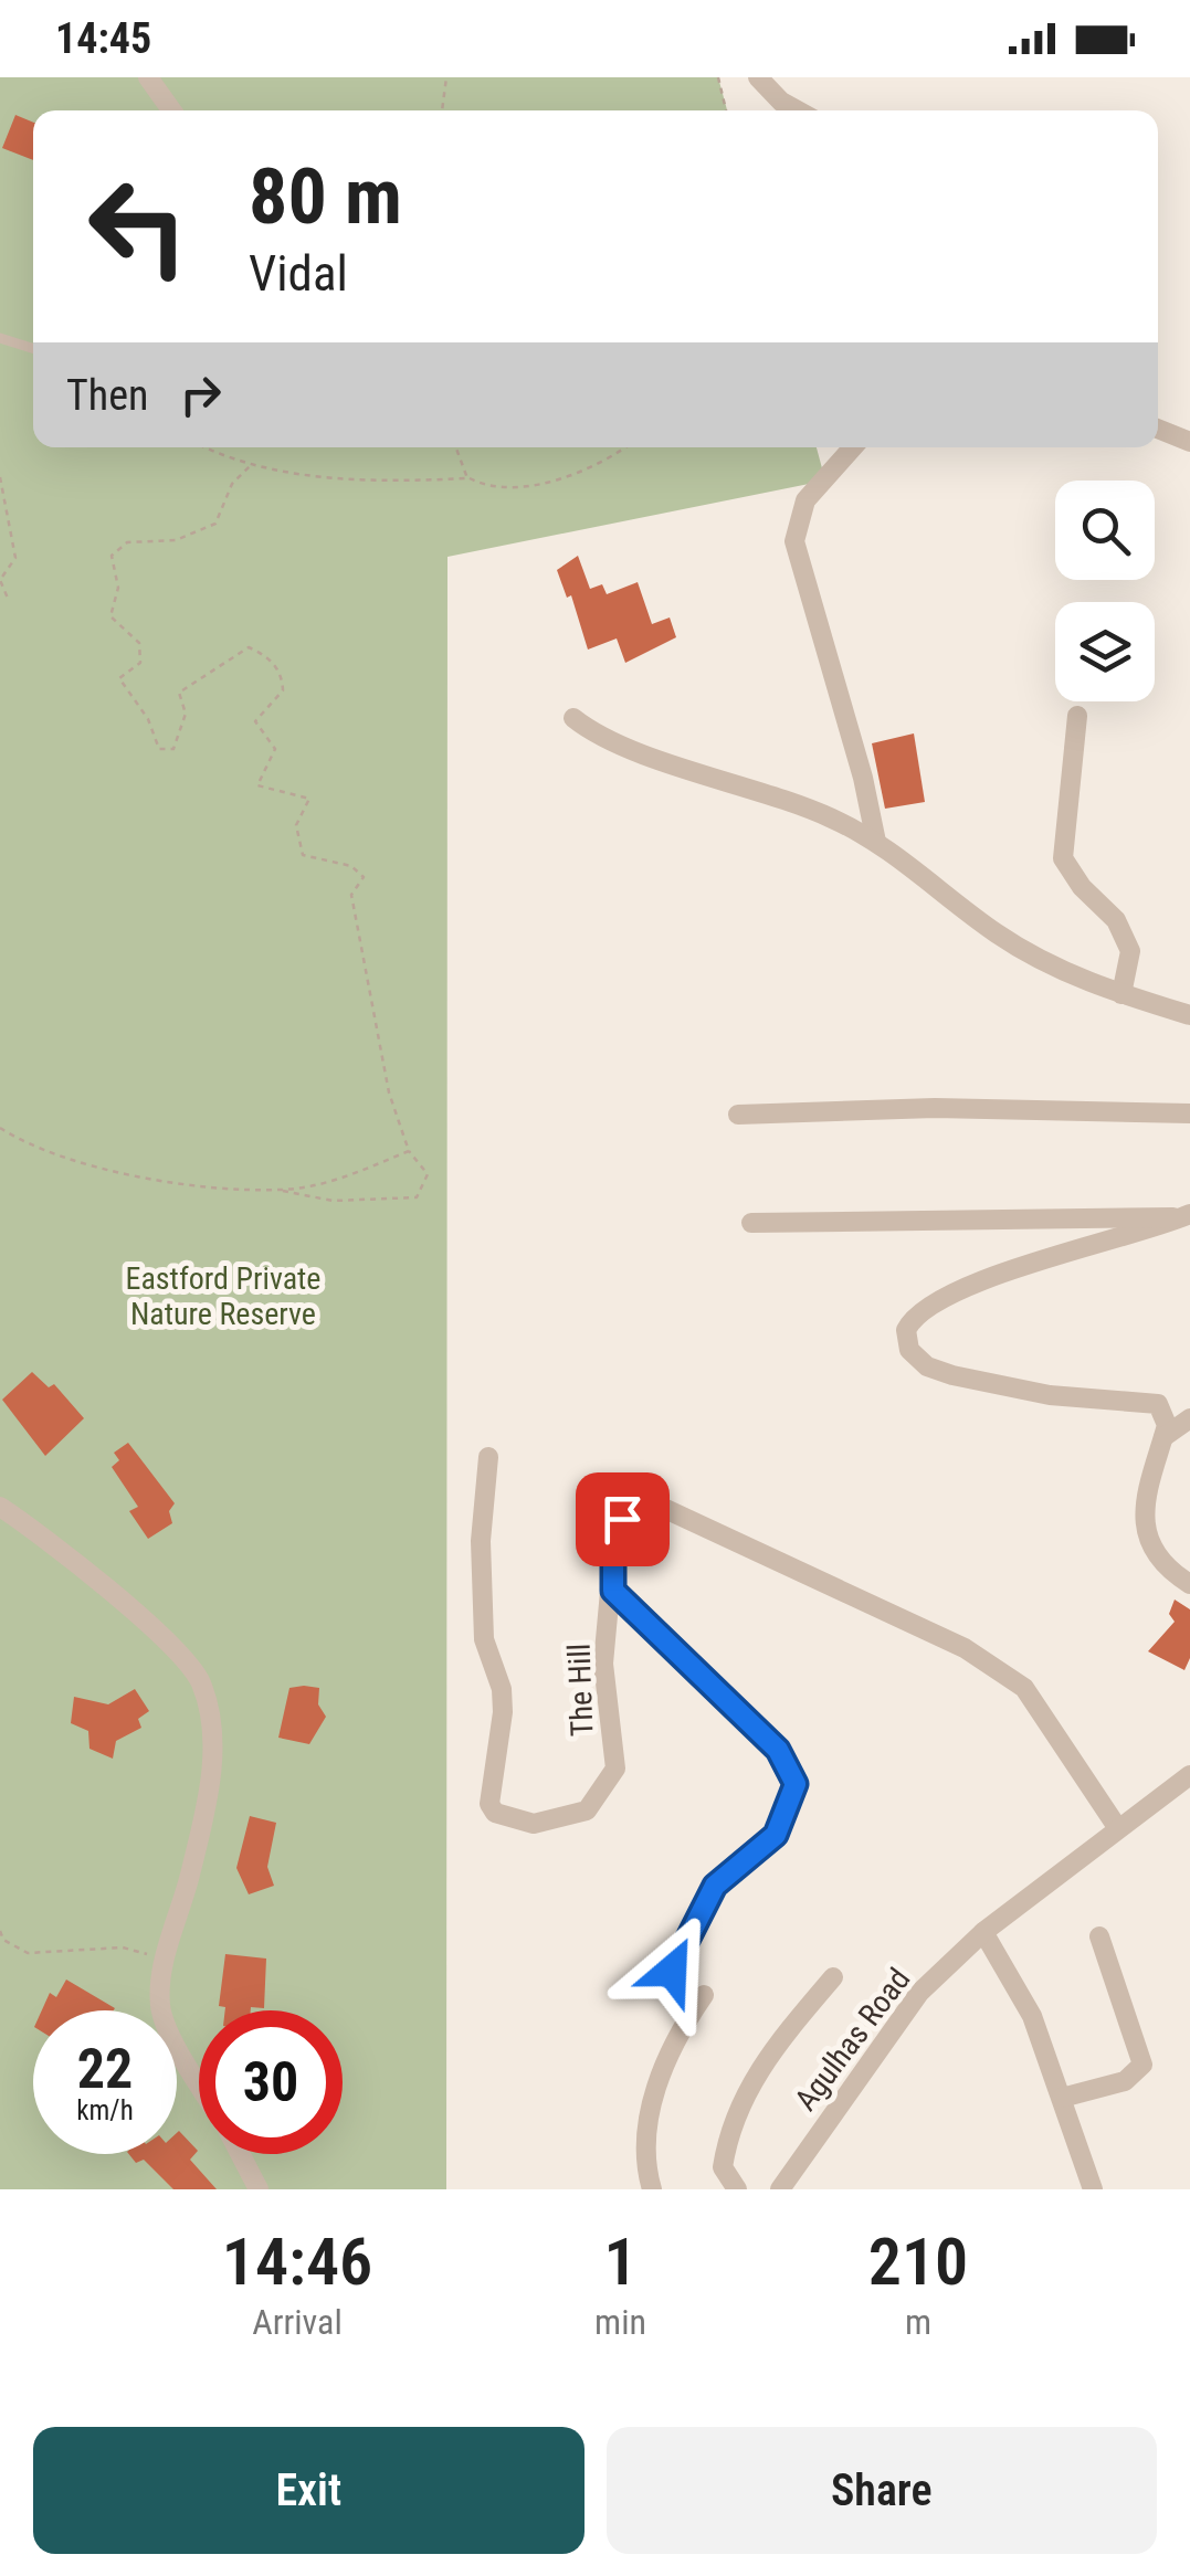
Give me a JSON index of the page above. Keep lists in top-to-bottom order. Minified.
{"streets":{"street":["The Hill","Agulhas Road"]},"crossings":[["The Hill","Agulhas Road"]],"parks":["Eastford Private Nature Reserve"],"page":{"status":"14:45","turn":["80 m","Vidal"],"then":"Then","speed":"22 km/h","limit":"30","eta":["14:46","Arrival","1","min","210","m"],"buttons":["Exit","Share"]}}
